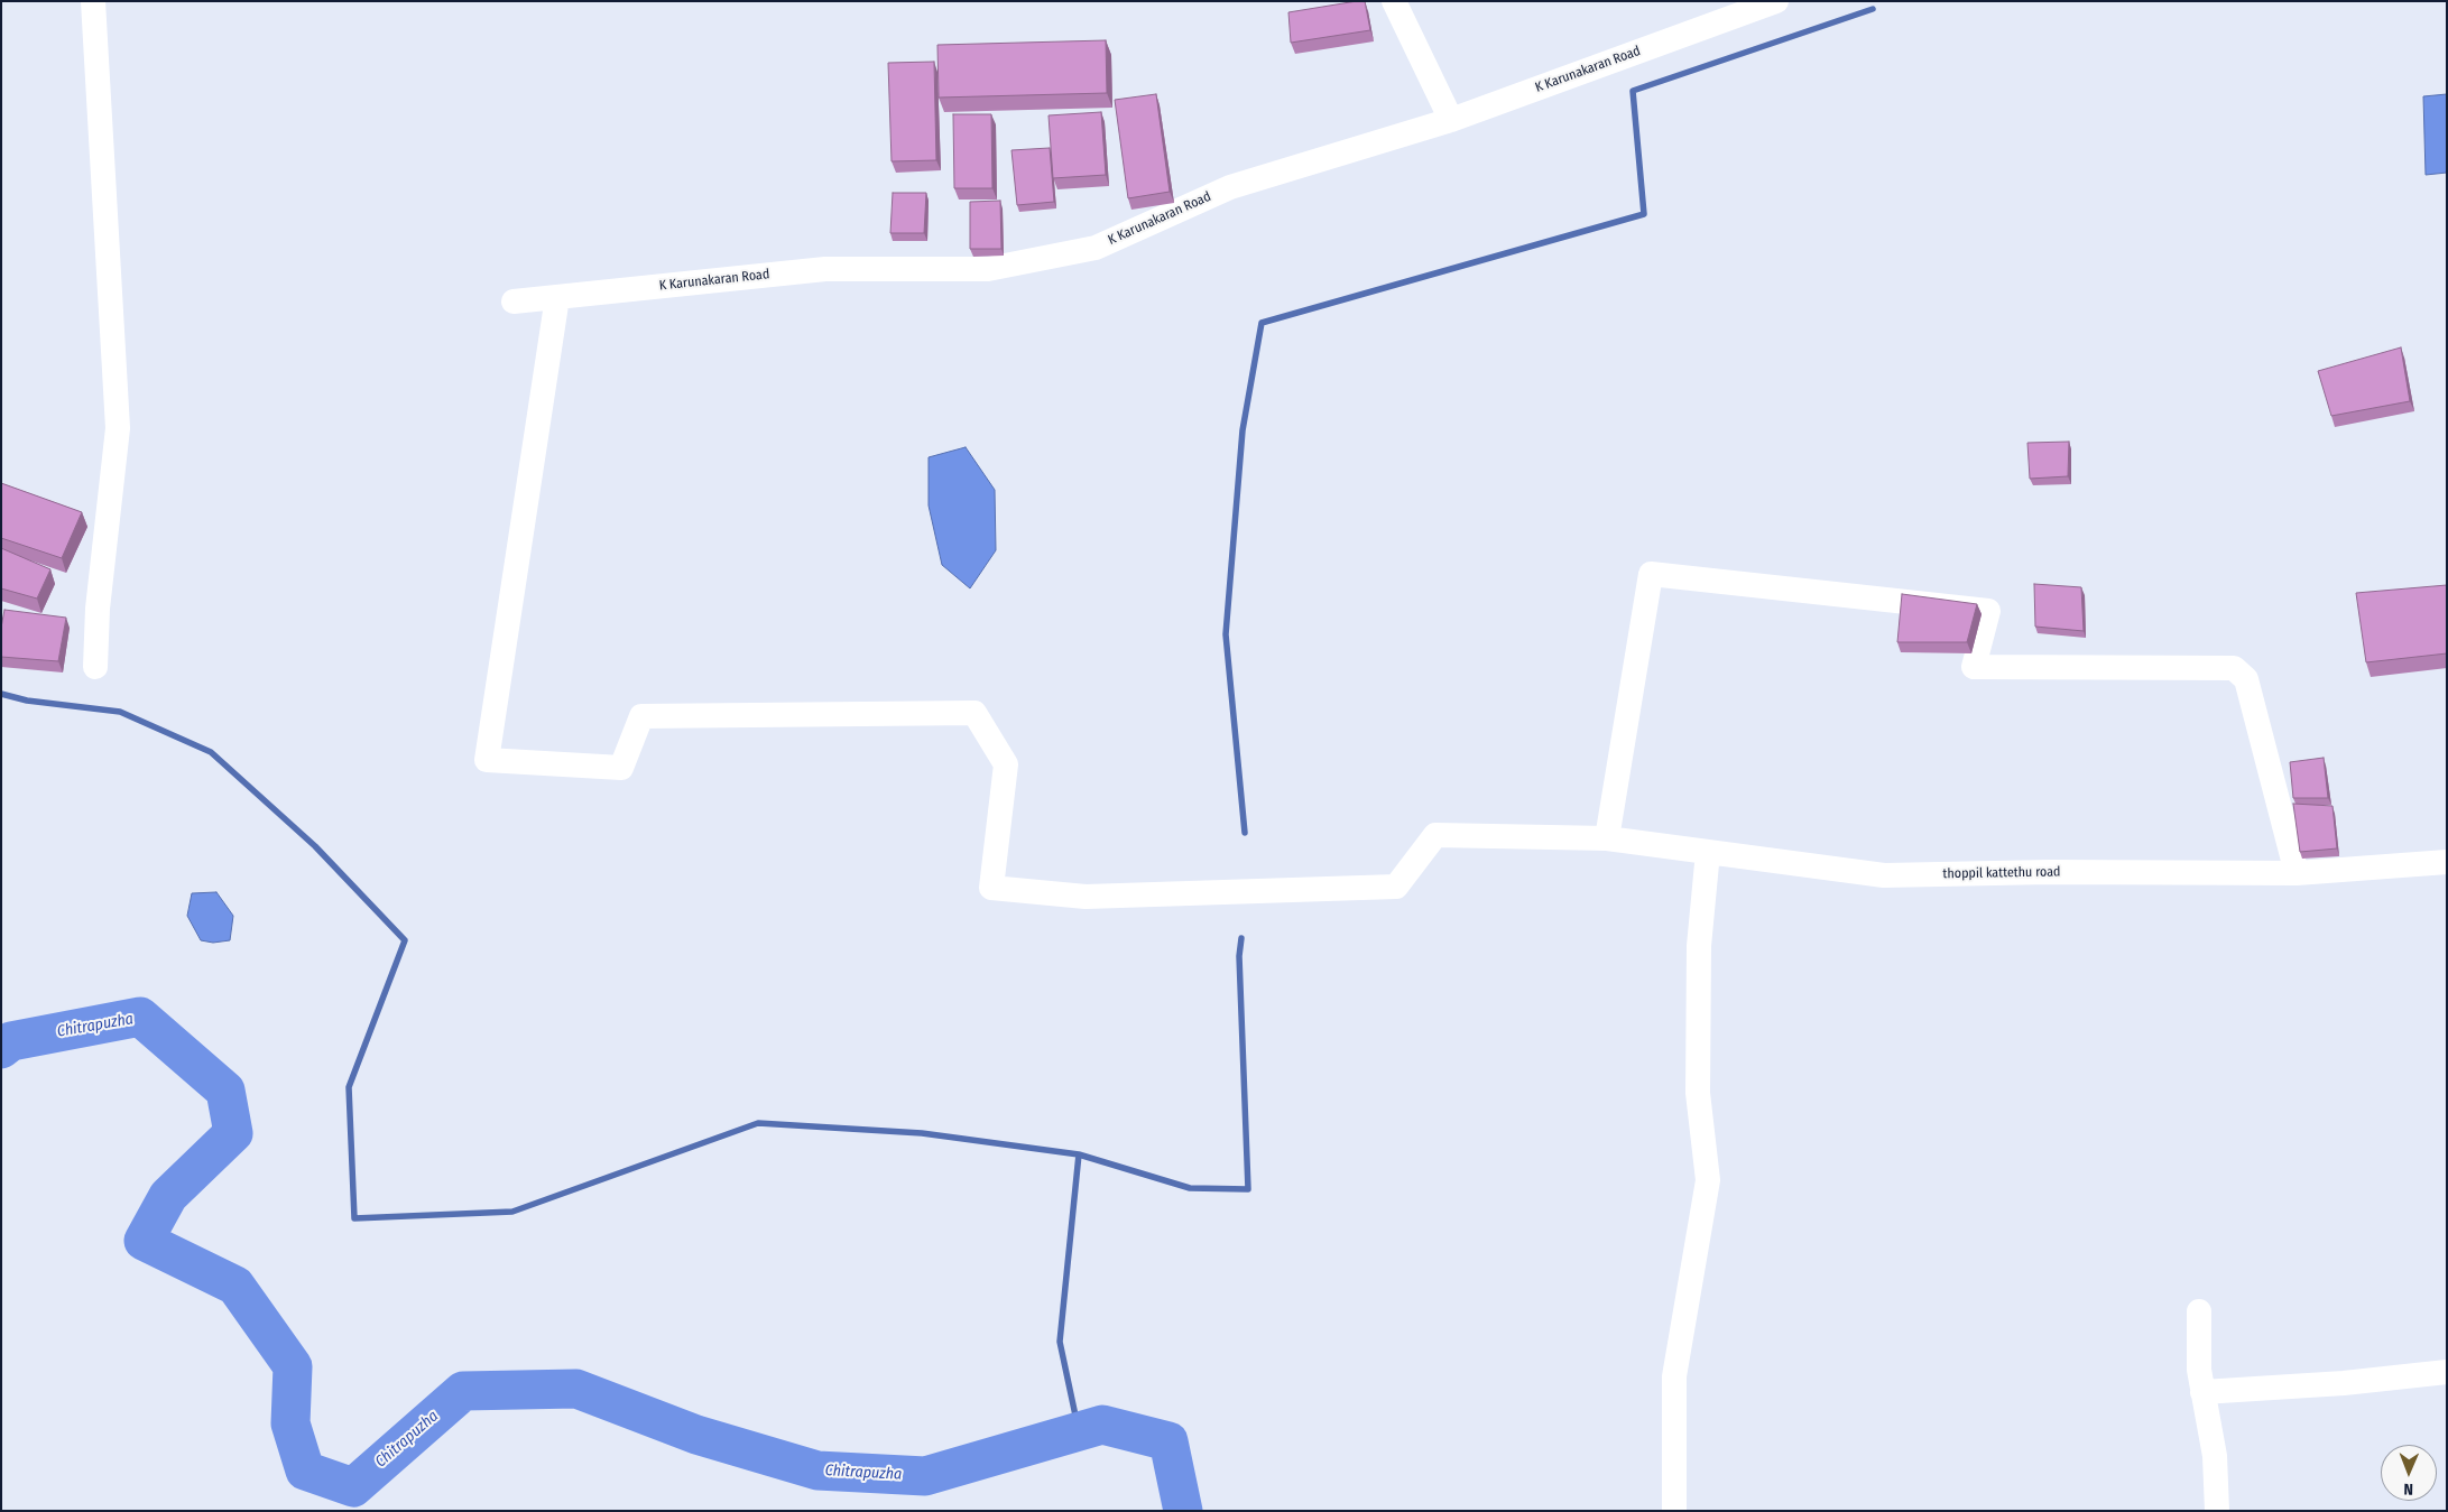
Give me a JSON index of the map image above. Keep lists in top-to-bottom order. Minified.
{"streets":{"street":["K Karunakaran Road","thoppil kattethu road"]},"crossings":[["K Karunakaran Road","thoppil kattethu road"]],"water":["Chitrapuzha"],"north":"bottom"}
